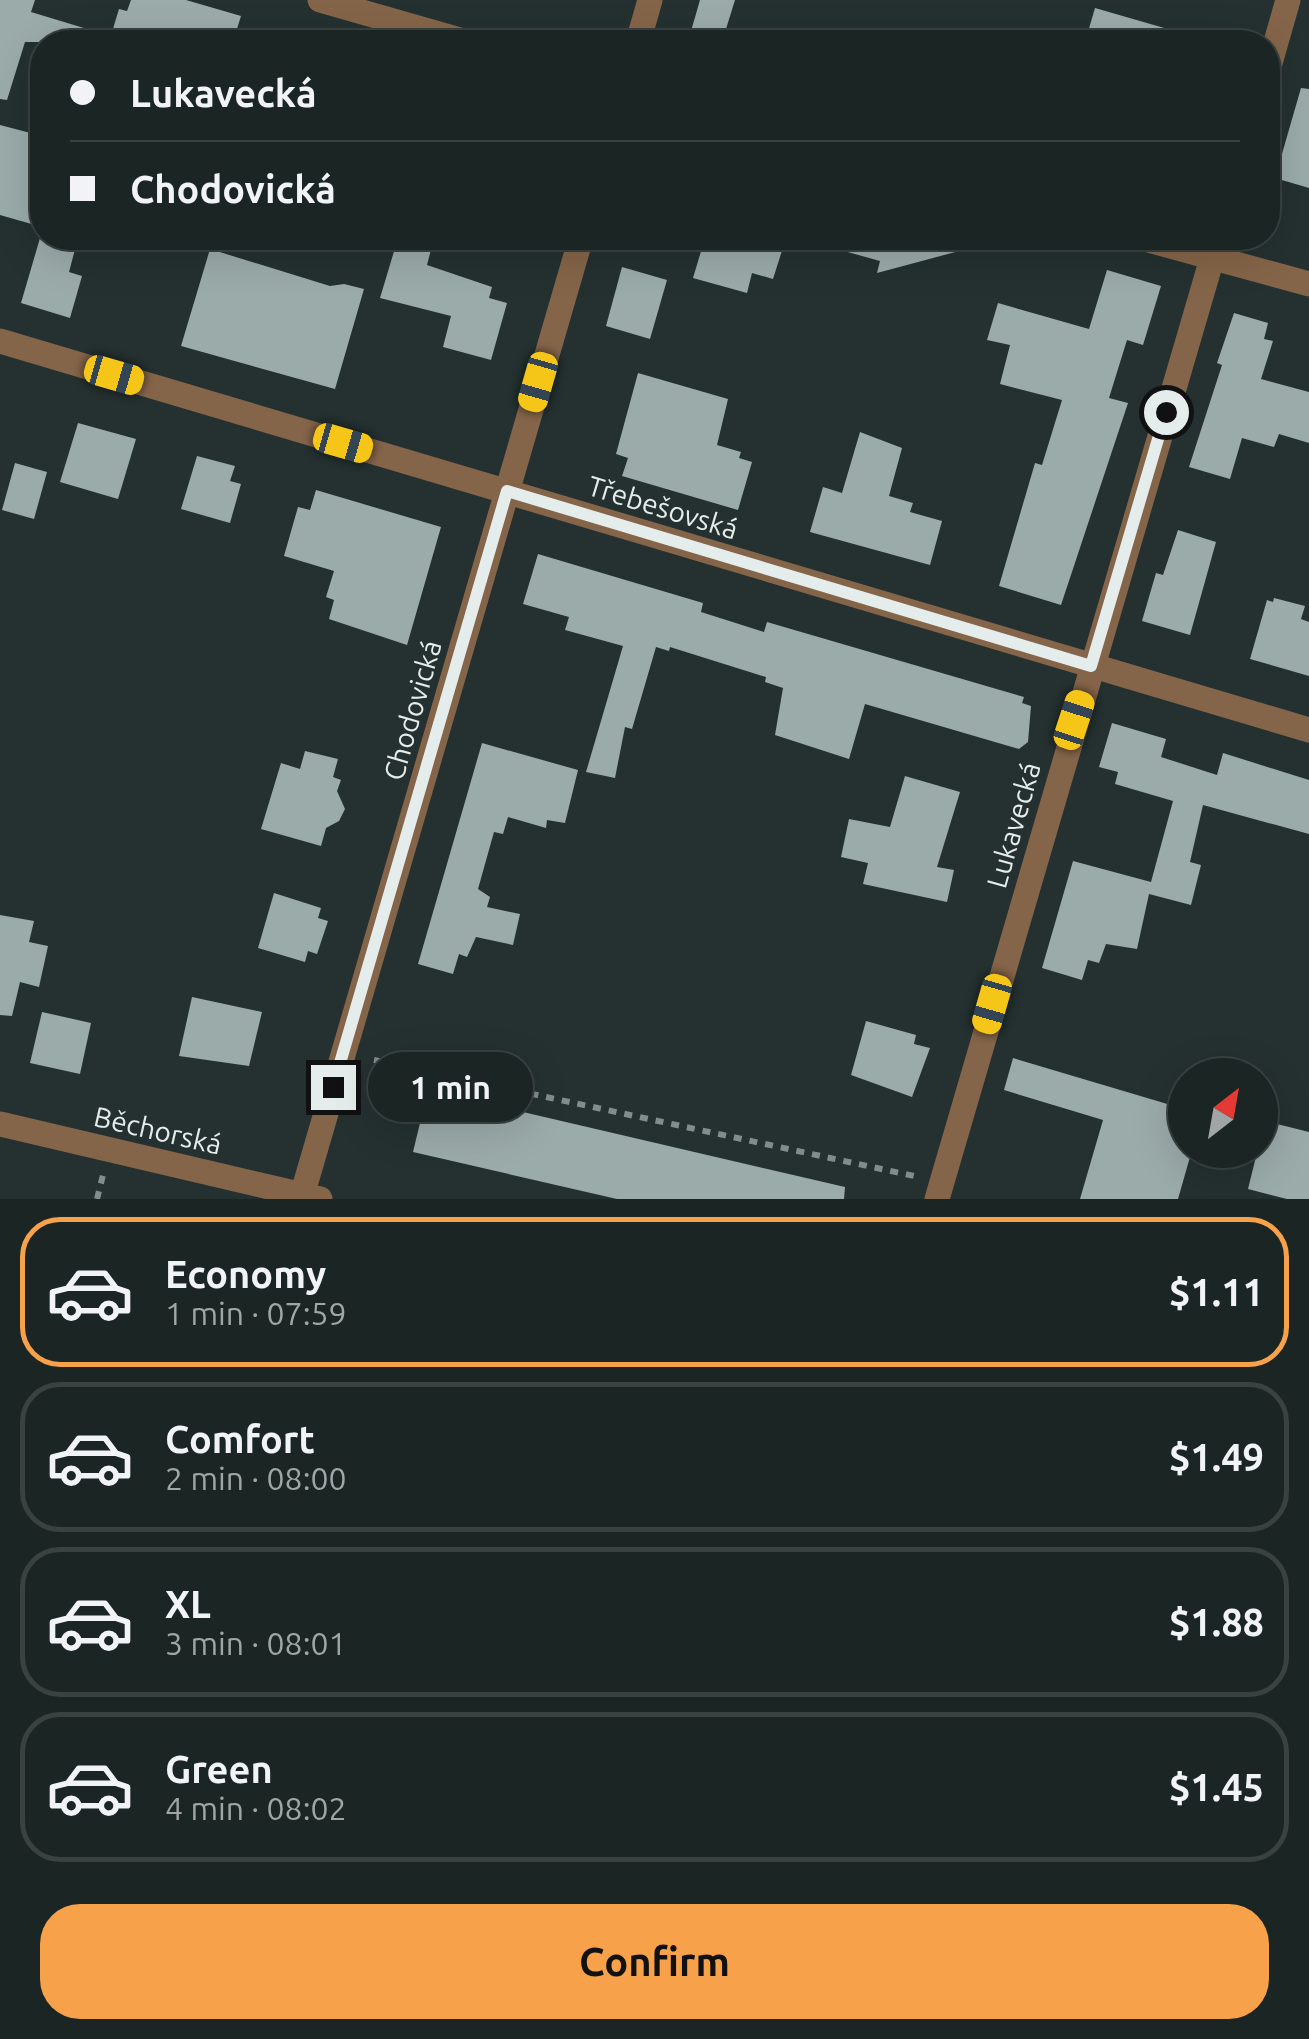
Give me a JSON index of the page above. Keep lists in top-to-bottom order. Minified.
{"streets":{"street":["Třebešovská","Chodovická","Lukavecká","Běchorská"]},"crossings":[["Třebešovská","Chodovická"],["Třebešovská","Lukavecká"],["Chodovická","Běchorská"]],"north":"top right","page":{"banner":["Lukavecká","Chodovická"],"bubble":"1 min","list":[{"name":"Economy","note":"1 min · 07:59","value":"$1.11"},{"name":"Comfort","note":"2 min · 08:00","value":"$1.49"},{"name":"XL","note":"3 min · 08:01","value":"$1.88"},{"name":"Green","note":"4 min · 08:02","value":"$1.45"}],"buttons":"Confirm"}}
